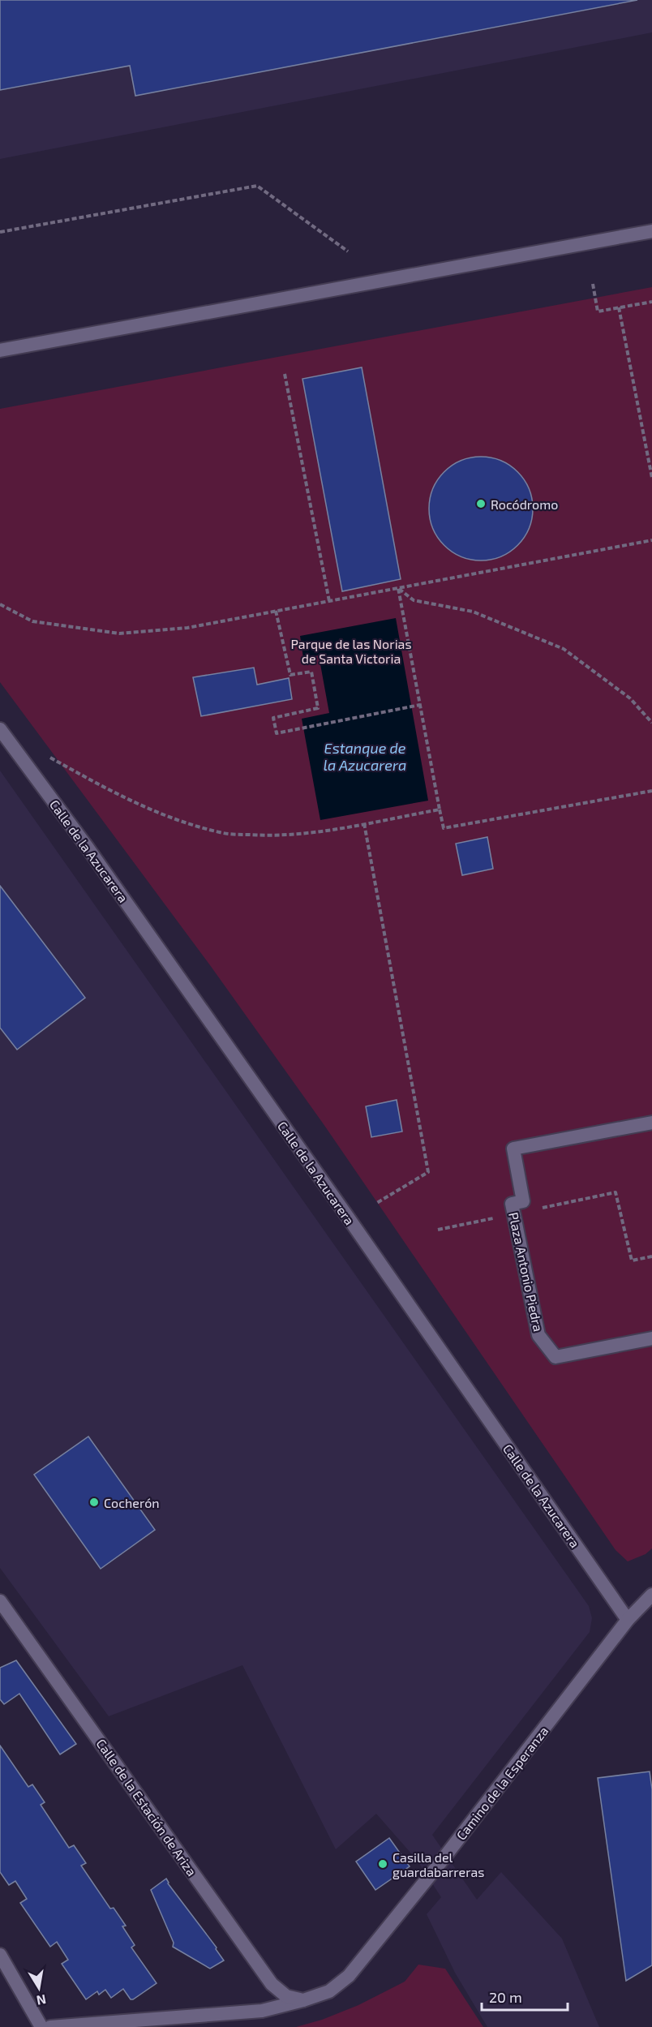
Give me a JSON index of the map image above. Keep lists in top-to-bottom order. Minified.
{"streets":{"street":["Calle de la Azucarera","Plaza Antonio Piedra","Camino de la Esperanza","Calle de la Estación de Ariza"]},"crossings":[["Calle de la Azucarera","Camino de la Esperanza"],["Camino de la Esperanza","Calle de la Estación de Ariza"]],"water":["Estanque de la Azucarera"],"parks":["Parque de las Norias de Santa Victoria"],"places":["Rocódromo","Cocherón","Casilla del guardabarreras"],"scale_bar":"20 m","north":"bottom"}
